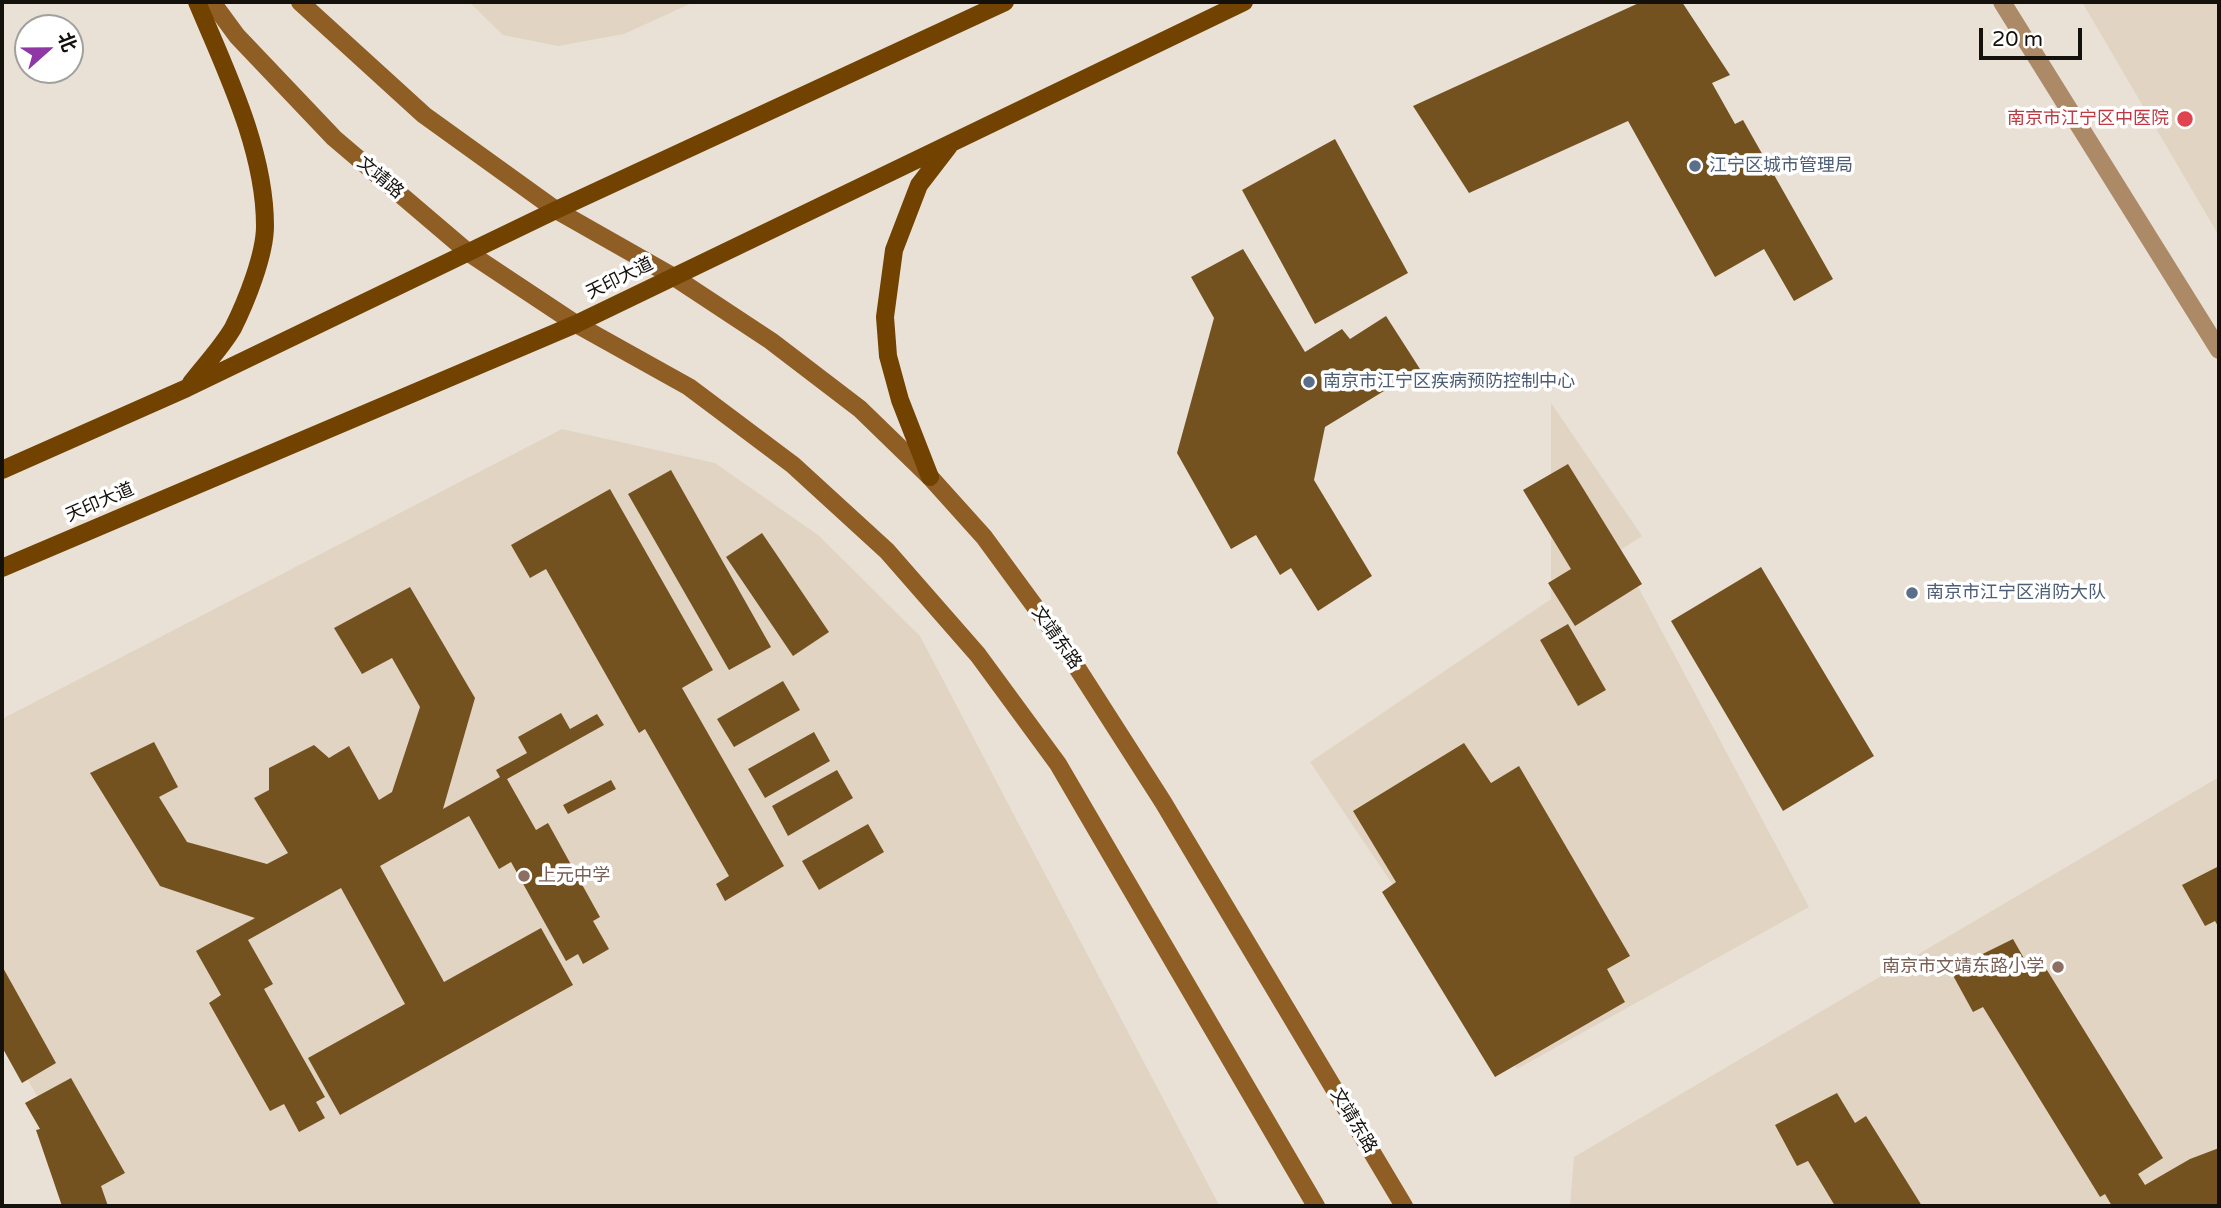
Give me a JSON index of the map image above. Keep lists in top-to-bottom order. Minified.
{"streets":{"main road":["文靖路","天印大道","文靖东路"]},"crossings":[["文靖路","天印大道"],["天印大道","文靖东路"]],"places":["南京市江宁区中医院","江宁区城市管理局","南京市江宁区疾病预防控制中心","南京市江宁区消防大队","上元中学","南京市文靖东路小学"],"scale_bar":"20 m","north":"right"}
